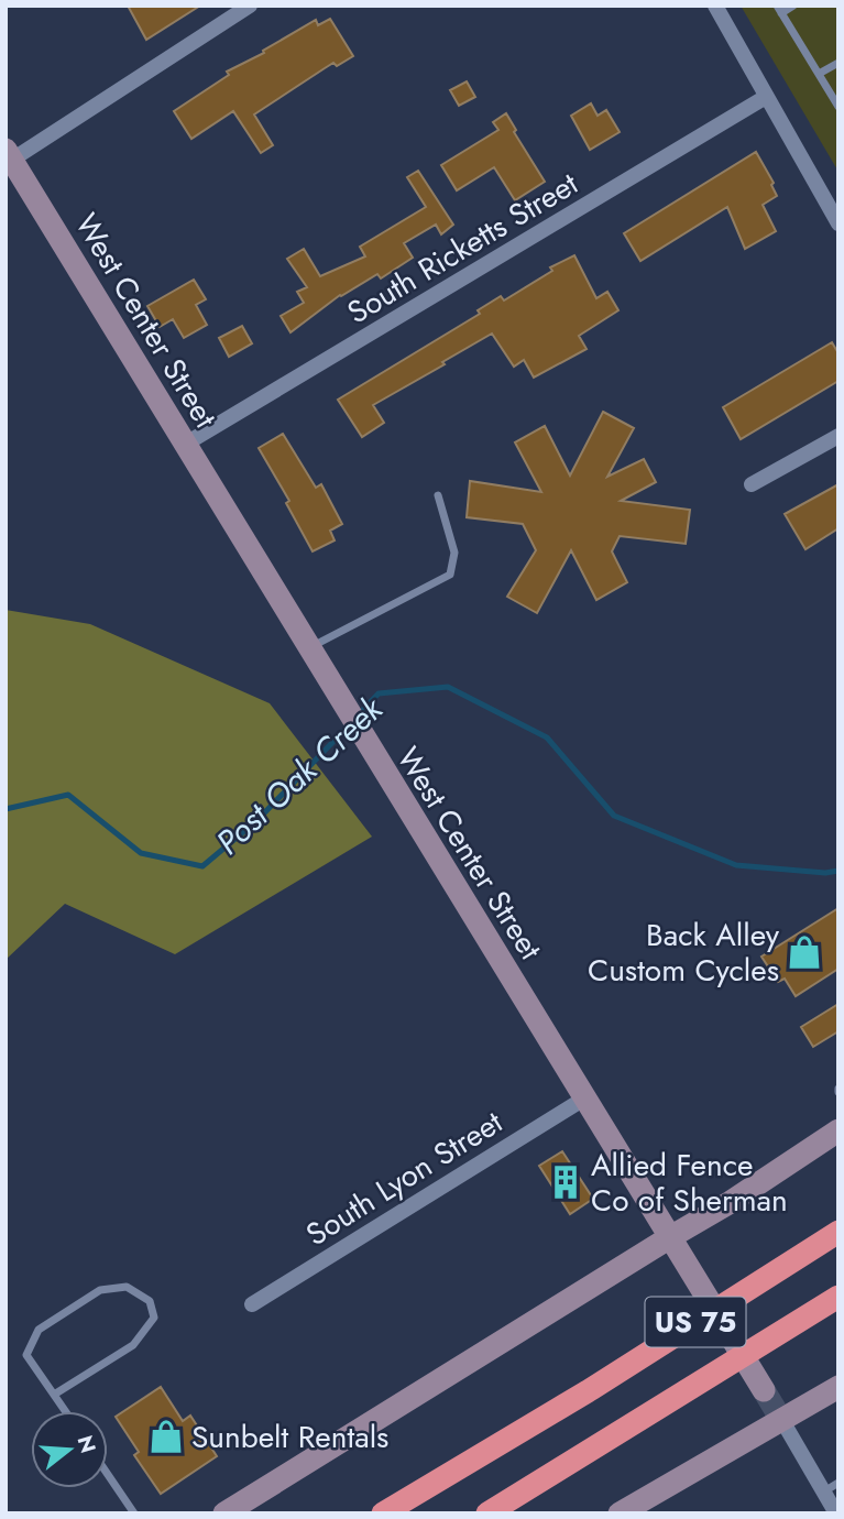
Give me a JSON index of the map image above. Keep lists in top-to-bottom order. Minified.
{"streets":{"highway":["US 75"],"street":["South Ricketts Street","West Center Street","South Lyon Street"]},"crossings":[["South Ricketts Street","West Center Street"],["West Center Street","South Lyon Street"]],"water":["Post Oak Creek"],"places":{"shop":["Back Alley Custom Cycles","Sunbelt Rentals"],"building":["Allied Fence Co of Sherman"]},"north":"right"}
